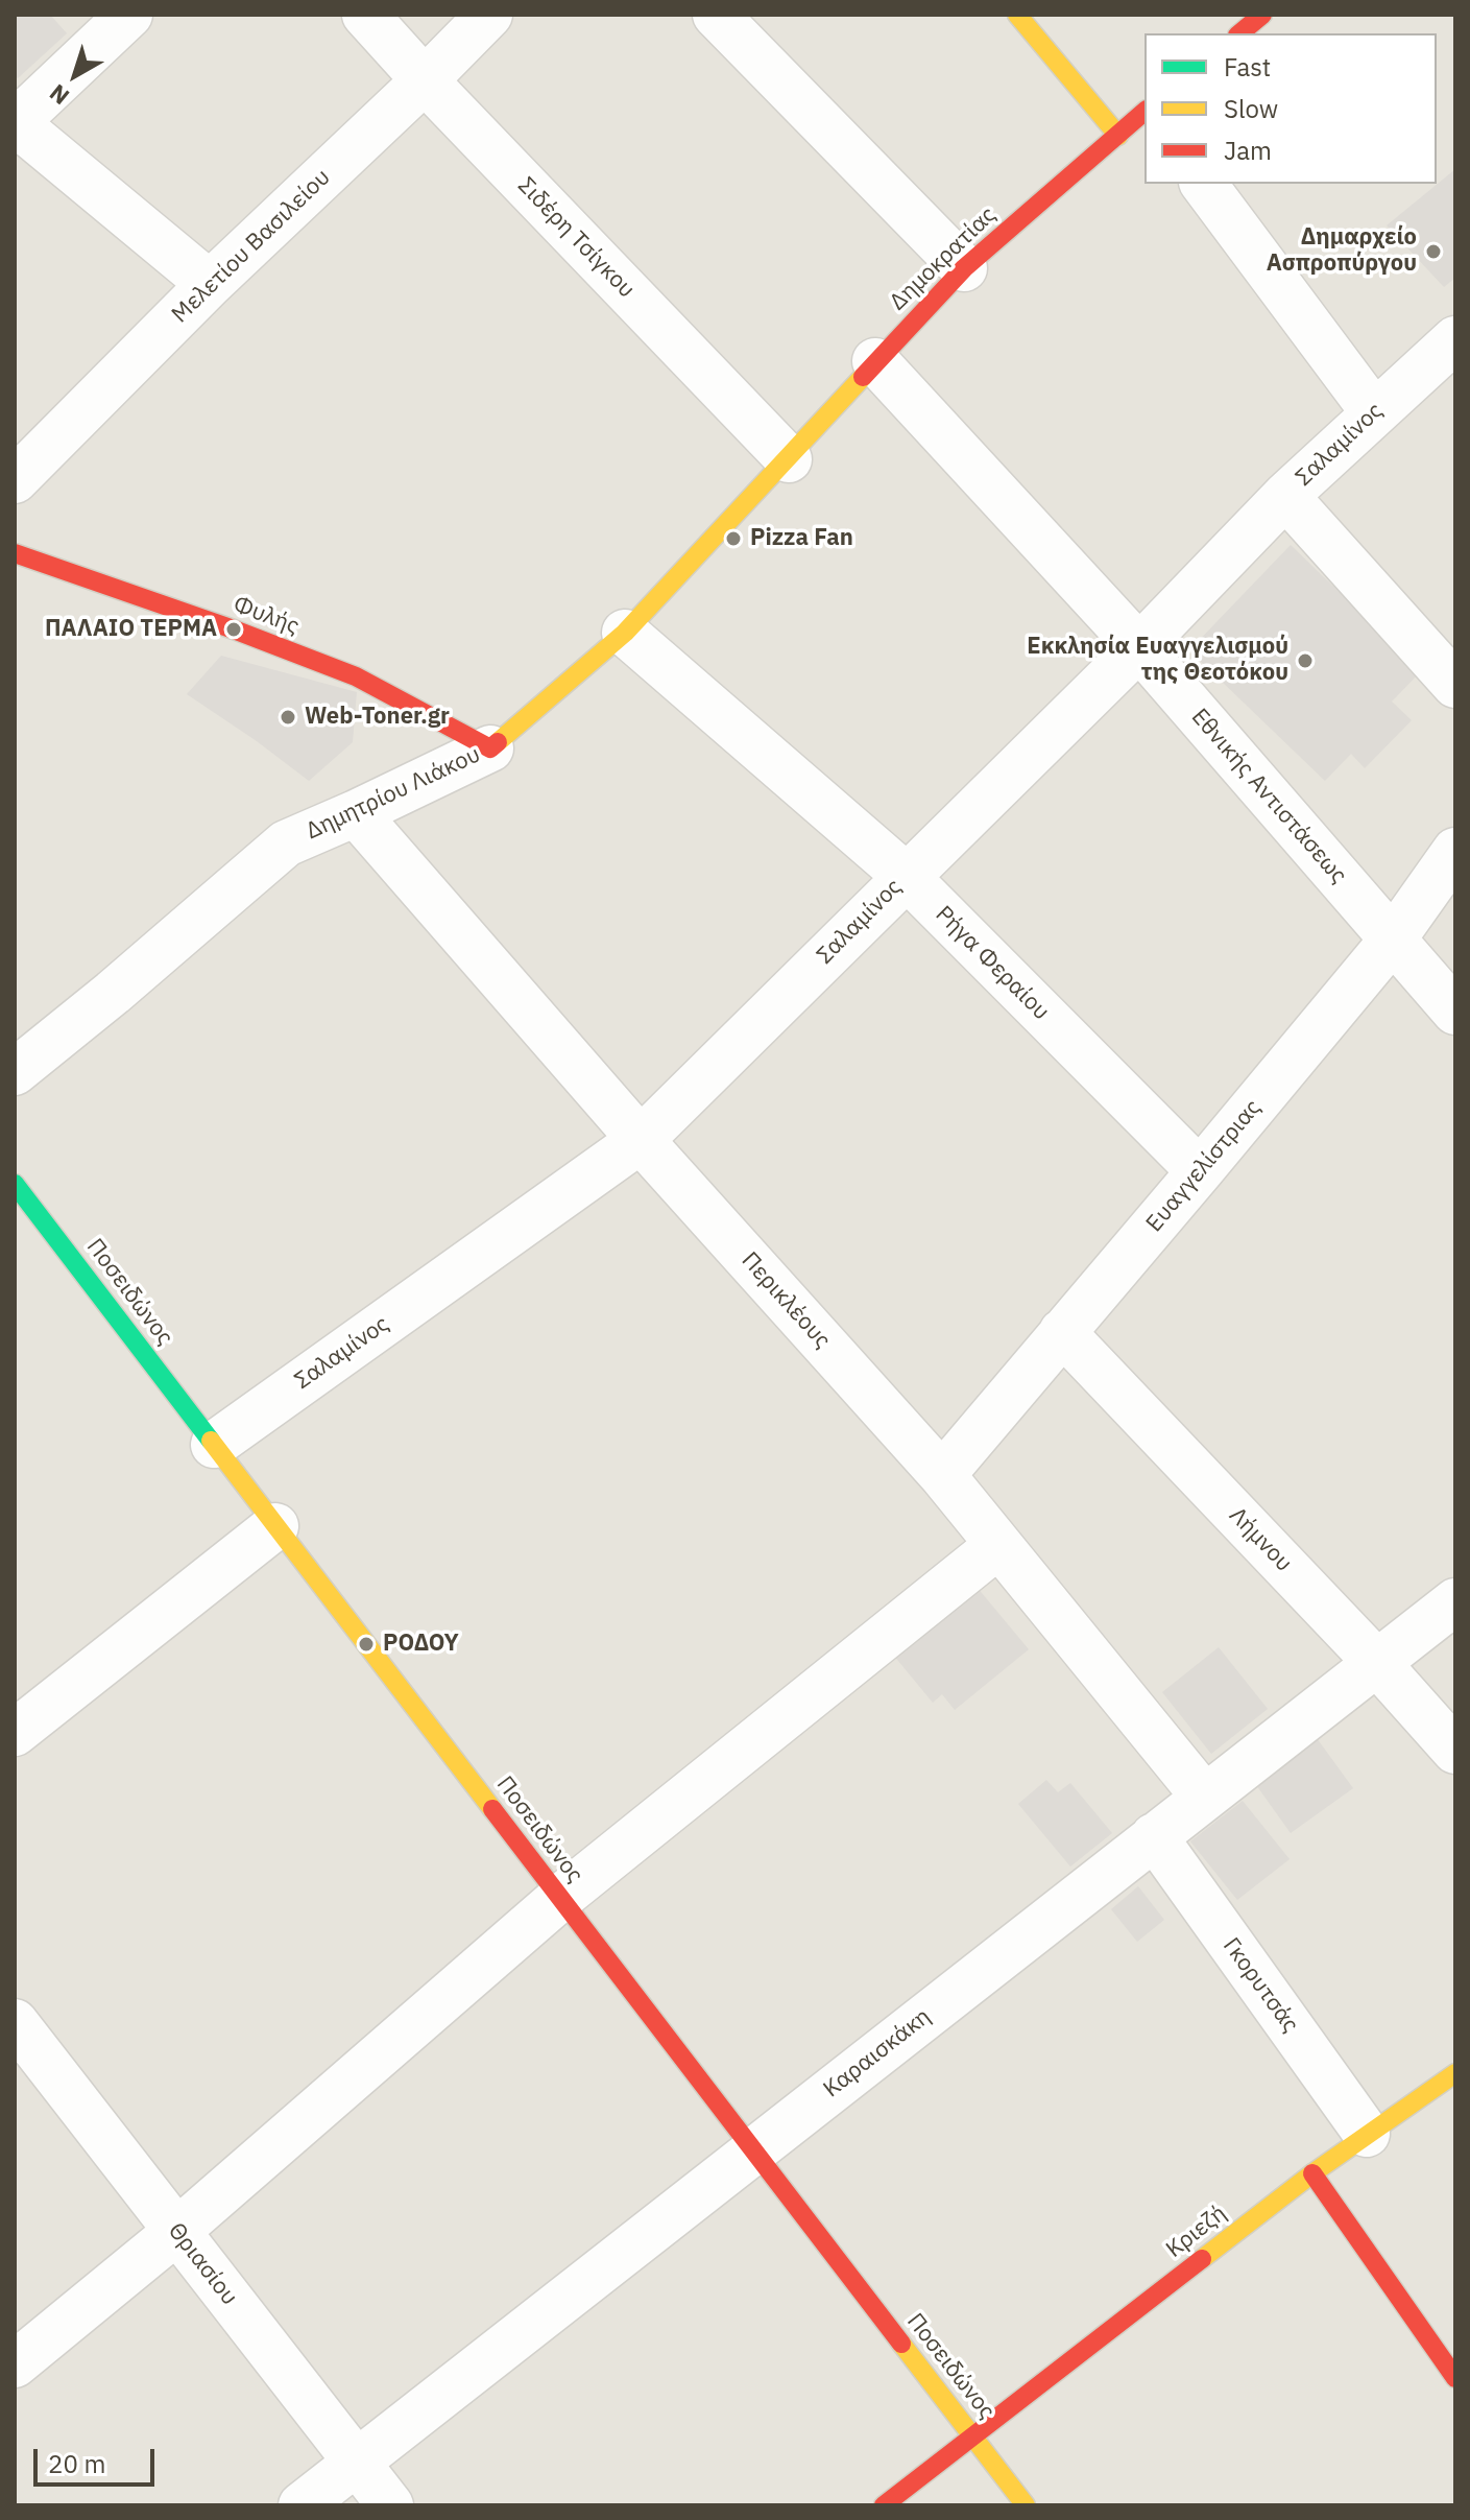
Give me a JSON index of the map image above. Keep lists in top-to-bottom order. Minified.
{"streets":{"street":["Σιδέρη Τσίγκου","Μελετίου Βασιλείου","Δημοκρατίας","Σαλαμίνος","Φυλής","Δημητρίου Λιάκου","Εθνικής Αντιστάσεως","Ρήγα Φεραίου","Ευαγγελίστριας","Ποσειδώνος","Περικλέους","Λήμνου","Γκορυτσάς","Καραισκάκη","Κριεζή","Θριασίου"]},"crossings":[["Σιδέρη Τσίγκου","Μελετίου Βασιλείου"],["Σιδέρη Τσίγκου","Δημοκρατίας"],["Σιδέρη Τσίγκου","Δημητρίου Λιάκου"],["Δημοκρατίας","Δημητρίου Λιάκου"],["Δημοκρατίας","Εθνικής Αντιστάσεως"],["Σαλαμίνος","Εθνικής Αντιστάσεως"],["Σαλαμίνος","Ρήγα Φεραίου"],["Σαλαμίνος","Ποσειδώνος"],["Σαλαμίνος","Περικλέους"],["Φυλής","Δημητρίου Λιάκου"],["Δημητρίου Λιάκου","Ρήγα Φεραίου"],["Δημητρίου Λιάκου","Περικλέους"],["Εθνικής Αντιστάσεως","Ευαγγελίστριας"],["Ρήγα Φεραίου","Ευαγγελίστριας"],["Ευαγγελίστριας","Περικλέους"],["Ευαγγελίστριας","Λήμνου"],["Ποσειδώνος","Καραισκάκη"],["Ποσειδώνος","Κριεζή"],["Περικλέους","Καραισκάκη"],["Λήμνου","Καραισκάκη"],["Γκορυτσάς","Καραισκάκη"],["Γκορυτσάς","Κριεζή"],["Καραισκάκη","Θριασίου"]],"places":["Δημαρχείο Ασπροπύργου","Pizza Fan","ΠΑΛΑΙΟ ΤΕΡΜΑ","Εκκλησία Ευαγγελισμού της Θεοτόκου","Web-Toner.gr","ΡΟΔΟΥ"],"legend":["Fast","Slow","Jam"],"scale_bar":"20 m","north":"bottom left"}
